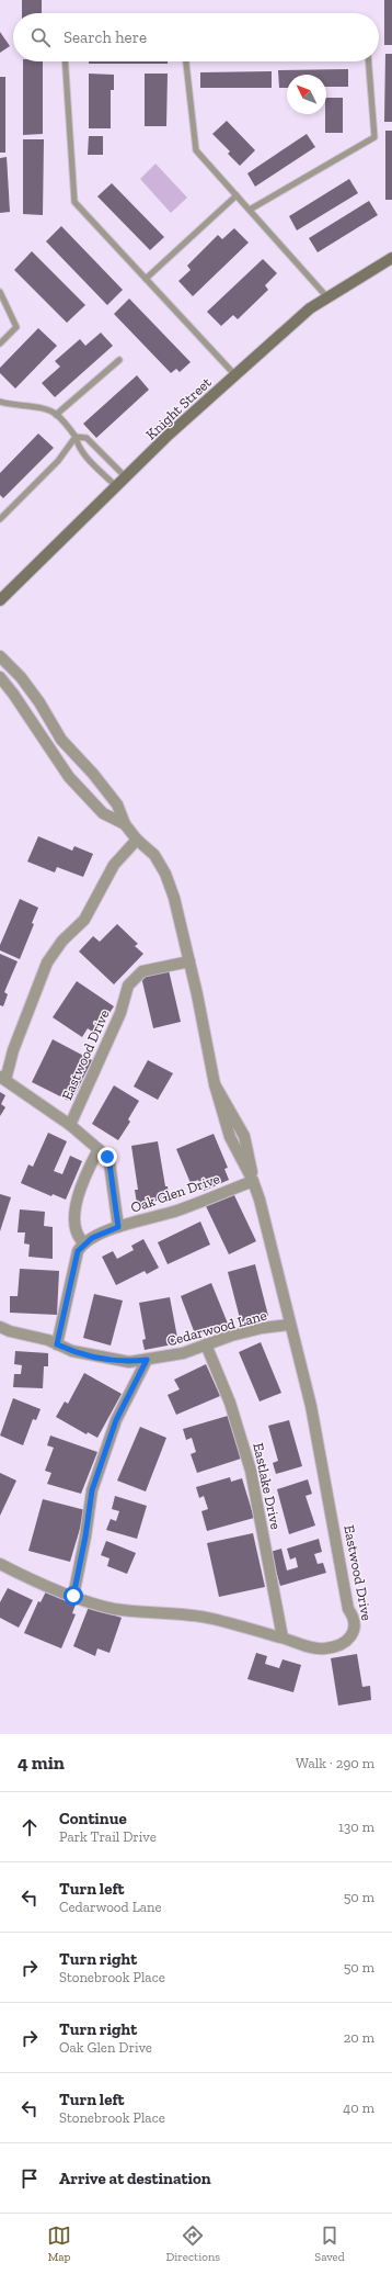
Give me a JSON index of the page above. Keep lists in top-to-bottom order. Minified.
{"streets":{"street":["Knight Street","Eastwood Drive","Oak Glen Drive","Cedarwood Lane","Eastlake Drive"]},"crossings":[["Eastwood Drive","Oak Glen Drive"],["Eastwood Drive","Cedarwood Lane"],["Eastwood Drive","Eastlake Drive"],["Cedarwood Lane","Eastlake Drive"]],"north":"top left","page":{"search":"Search here","heading":["4 min","Walk · 290 m"],"list":[["Continue","Park Trail Drive","130 m"],["Turn left","Cedarwood Lane","50 m"],["Turn right","Stonebrook Place","50 m"],["Turn right","Oak Glen Drive","20 m"],["Turn left","Stonebrook Place","40 m"],"Arrive at destination"],"nav":["Map","Directions","Saved"]}}
